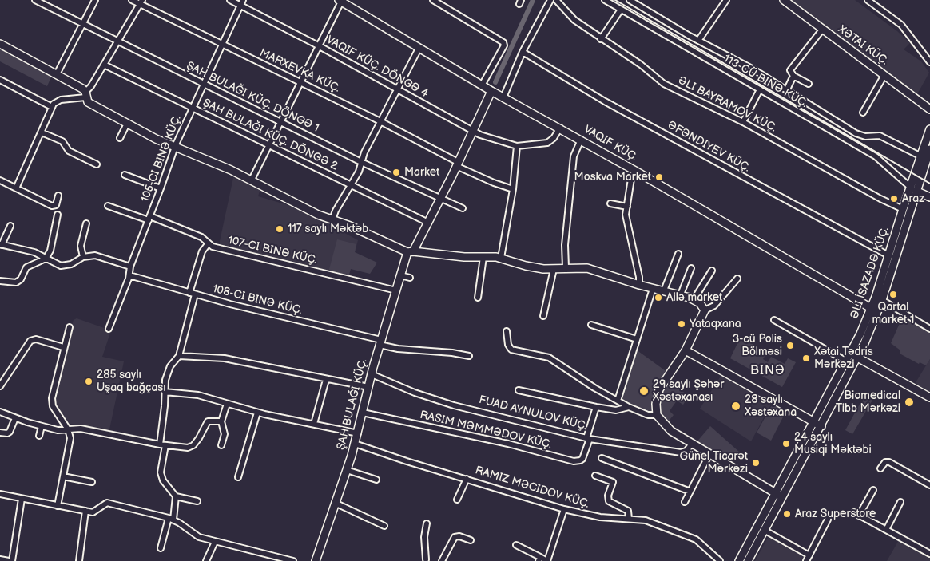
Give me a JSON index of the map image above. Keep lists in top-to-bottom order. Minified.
{"streets":{"street":["XƏTAI KÜÇ.","VAQIF KÜÇ. DÖNGƏ 4","MARXEVKA KÜÇ.","113-CÜ BINƏ KÜÇ.","ƏLI BAYRAMOV KÜÇ.","VAQIF KÜÇ.","ƏFƏNDIYEV KÜÇ.","105-CI BINƏ KÜÇ.","107-CI BINƏ KÜÇ.","ƏLI İSAZADƏ KÜÇ.","108-CI BINƏ KÜÇ.","FUAD AYNULOV KÜÇ.","RASIM MƏMMƏDOV KÜÇ.","RAMIZ MƏCIDOV KÜÇ."]},"crossings":[["VAQIF KÜÇ. DÖNGƏ 4","105-CI BINƏ KÜÇ."],["MARXEVKA KÜÇ.","105-CI BINƏ KÜÇ."],["113-CÜ BINƏ KÜÇ.","ƏLI İSAZADƏ KÜÇ."],["ƏLI BAYRAMOV KÜÇ.","ƏLI İSAZADƏ KÜÇ."],["VAQIF KÜÇ.","ƏLI İSAZADƏ KÜÇ."],["ƏFƏNDIYEV KÜÇ.","ƏLI İSAZADƏ KÜÇ."],["105-CI BINƏ KÜÇ.","107-CI BINƏ KÜÇ."],["105-CI BINƏ KÜÇ.","108-CI BINƏ KÜÇ."],["FUAD AYNULOV KÜÇ.","RASIM MƏMMƏDOV KÜÇ."]],"districts":["BINƏ"],"places":["Market","Moskva Market","Araz","117 saylı Məktəb","Qartal market 1","Ailә market","Yataqxana","3-cü Polis Bölməsi","Xətai Tədris Mərkəzi","285 saylı Uşaq bağçası","29 saylı Şəhər Xəstəxanası","Biomedical Tibb Mərkəzi","28 saylı Xəstəxana","24 saylı Musiqi Məktəbi","Günel Ticarət Mərkəzi","Araz Superstore"]}
